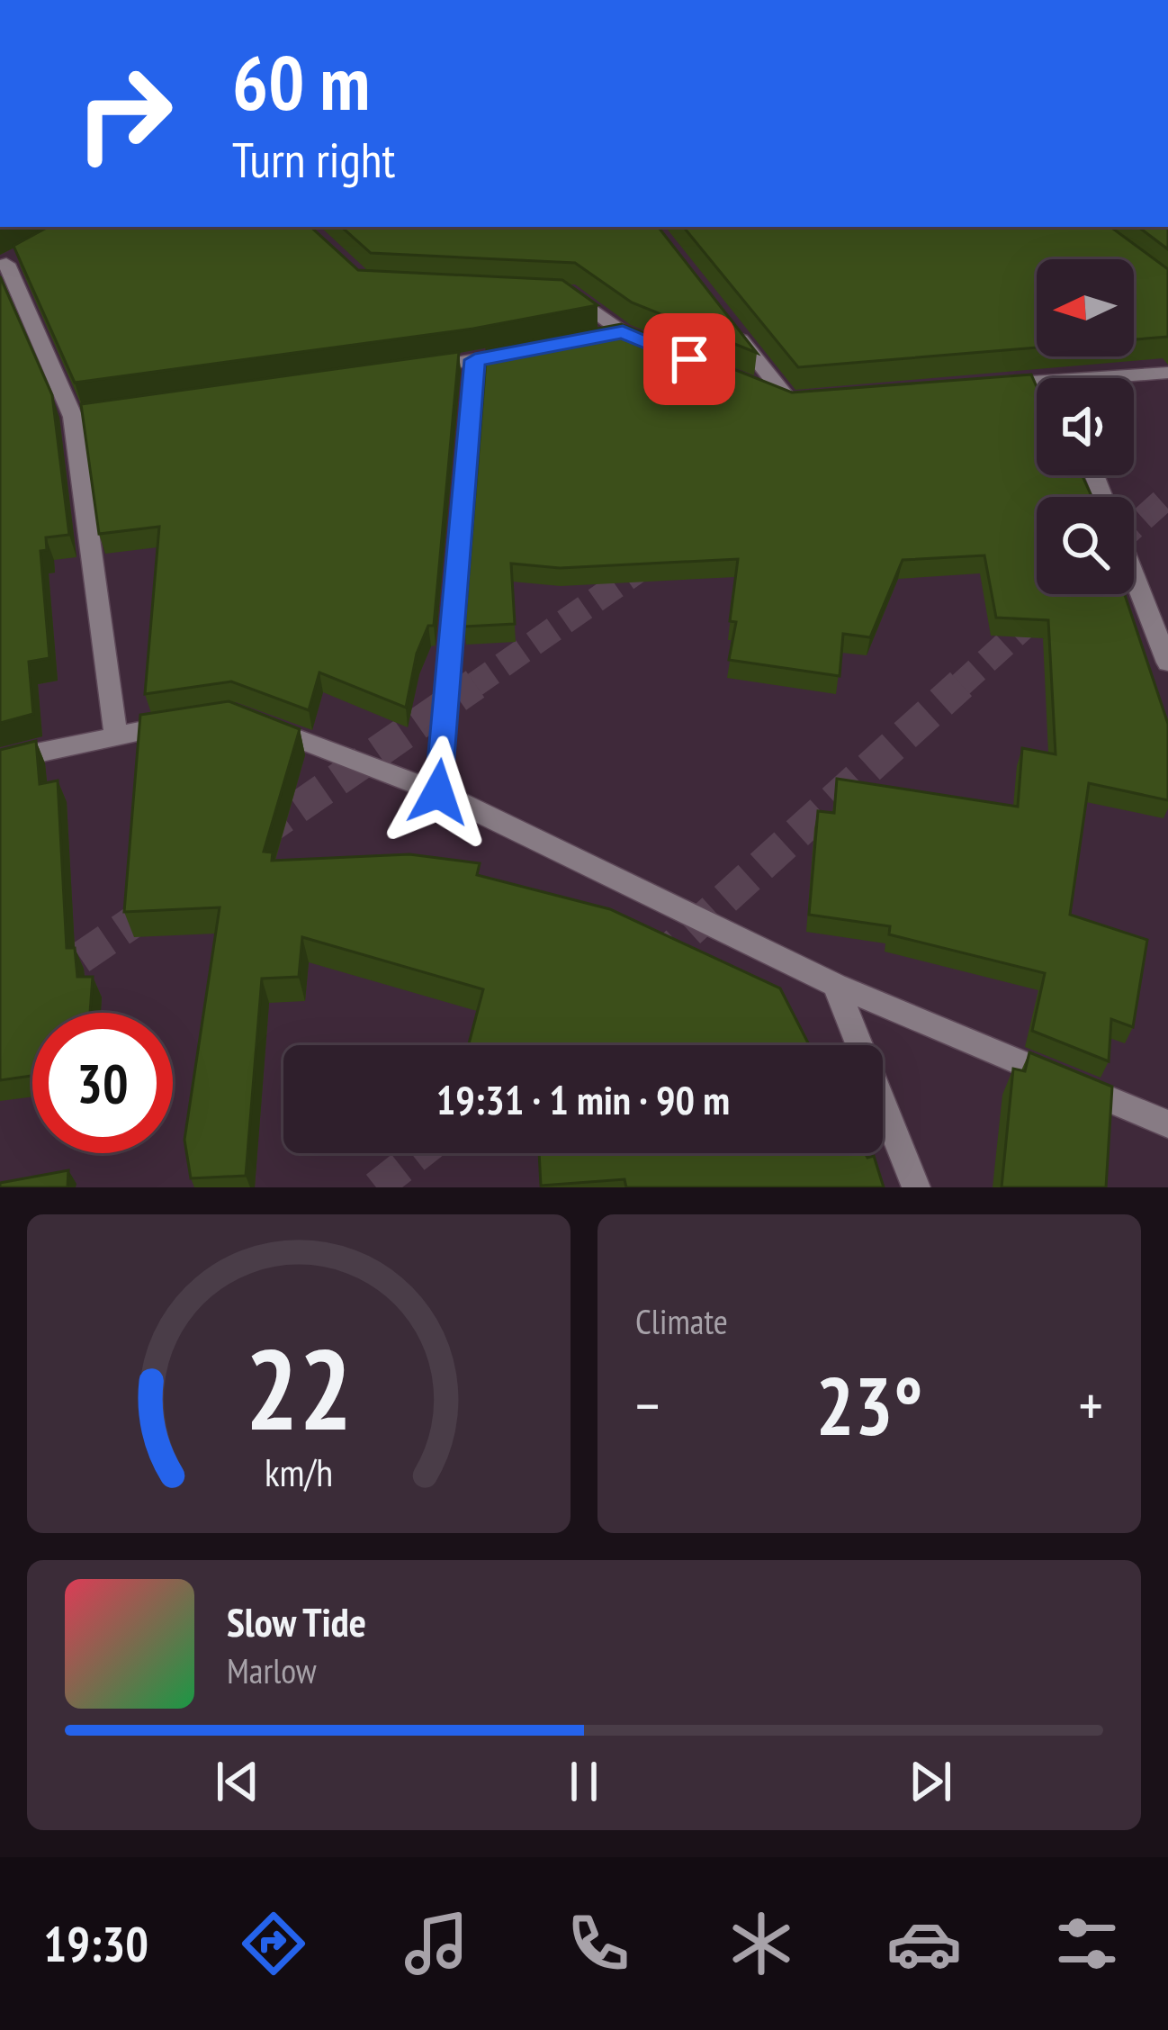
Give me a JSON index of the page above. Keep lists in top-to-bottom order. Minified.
{"north":"left","page":{"turn":["60 m","Turn right"],"limit":"30","trip":"19:31 · 1 min · 90 m","tile":"Climate","heat":["−","23°","+"],"song":["Slow Tide","Marlow"],"tabs":"19:30","gauge":["22","km/h"]}}
